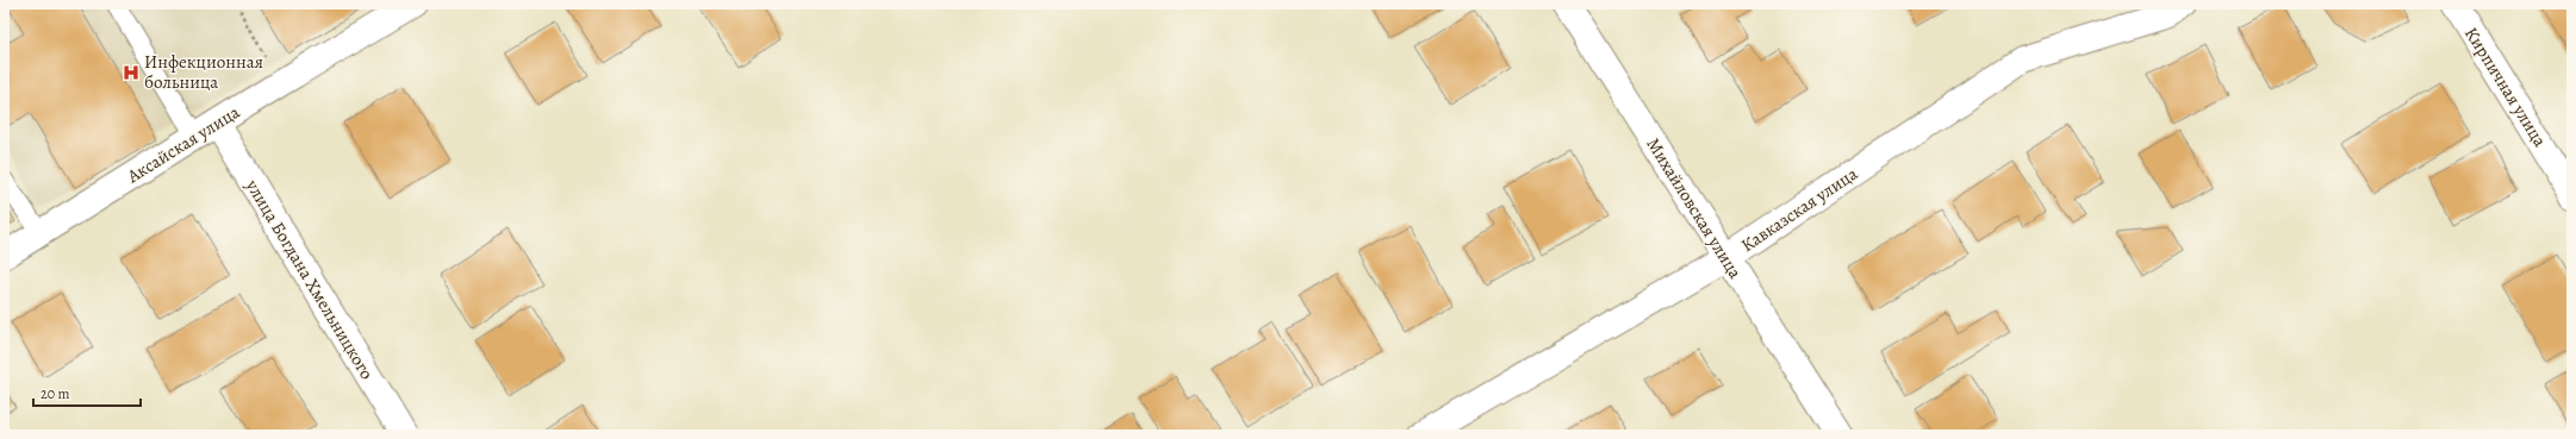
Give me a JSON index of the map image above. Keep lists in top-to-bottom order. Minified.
{"streets":{"street":["Кирпичная улица","Аксайская улица","Михайловская улица","Кавказская улица","улица Богдана Хмельницкого"]},"crossings":[["Аксайская улица","улица Богдана Хмельницкого"],["Михайловская улица","Кавказская улица"]],"places":{"hospital":["Инфекционная больница"]},"scale_bar":"20 m"}
